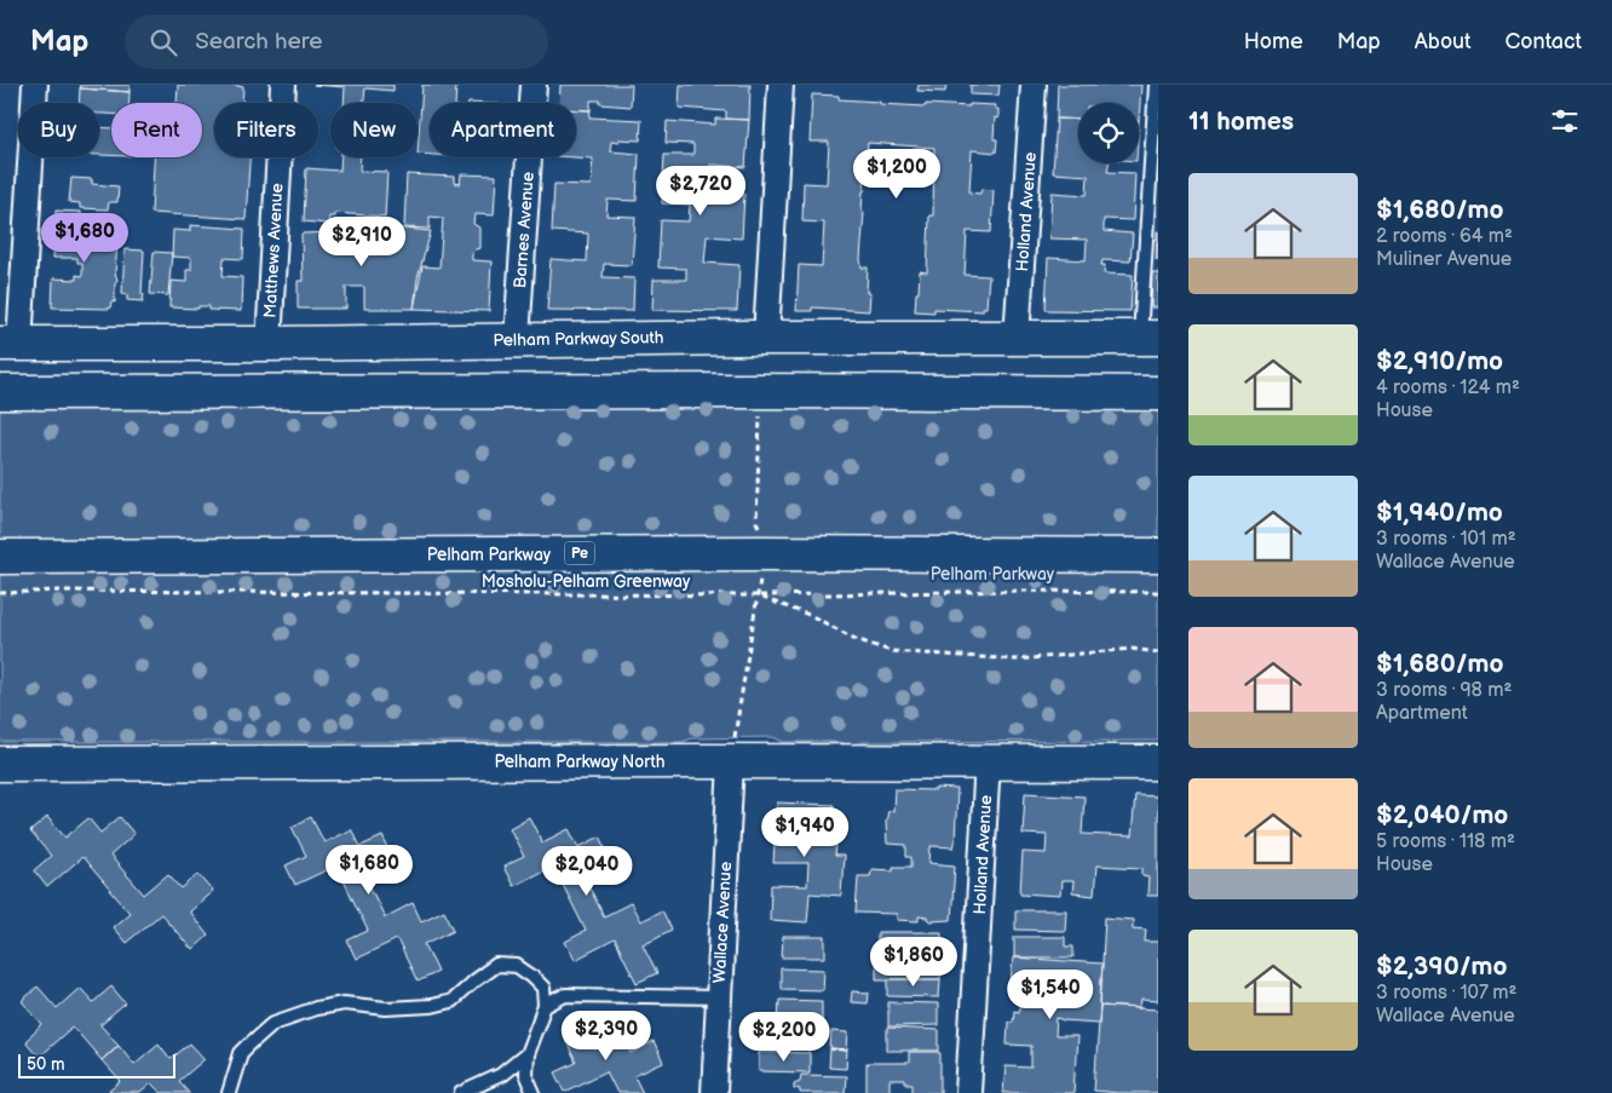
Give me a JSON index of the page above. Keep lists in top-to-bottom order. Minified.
{"streets":{"main road":["Pelham Parkway South","Pe","Pelham Parkway","Pelham Parkway North"],"street":["Holland Avenue","Barnes Avenue","Matthews Avenue","Wallace Avenue"],"path":["Mosholu-Pelham Greenway"]},"crossings":[["Holland Avenue","Pelham Parkway South"],["Holland Avenue","Pelham Parkway North"],["Barnes Avenue","Pelham Parkway South"],["Matthews Avenue","Pelham Parkway South"],["Pelham Parkway North","Wallace Avenue"]],"parks":["Pelham Parkway"],"scale_bar":"50 m","page":{"header":"Map","search":"Search here","nav":["Home","Map","About","Contact"],"heading":"11 homes","chip":["Buy","Rent","Filters","New","Apartment"],"price":["$1,200","$2,720","$1,680","$2,910","$1,940","$1,680","$2,040","$1,860","$1,540","$2,390","$2,200"],"list":[{"name":"$1,680/mo","note":"2 rooms · 64 m² · Muliner Avenue"},{"name":"$2,910/mo","note":"4 rooms · 124 m² · House"},{"name":"$1,940/mo","note":"3 rooms · 101 m² · Wallace Avenue"},{"name":"$1,680/mo","note":"3 rooms · 98 m² · Apartment"},{"name":"$2,040/mo","note":"5 rooms · 118 m² · House"},{"name":"$2,390/mo","note":"3 rooms · 107 m² · Wallace Avenue"}],"scale":"50 m"}}
